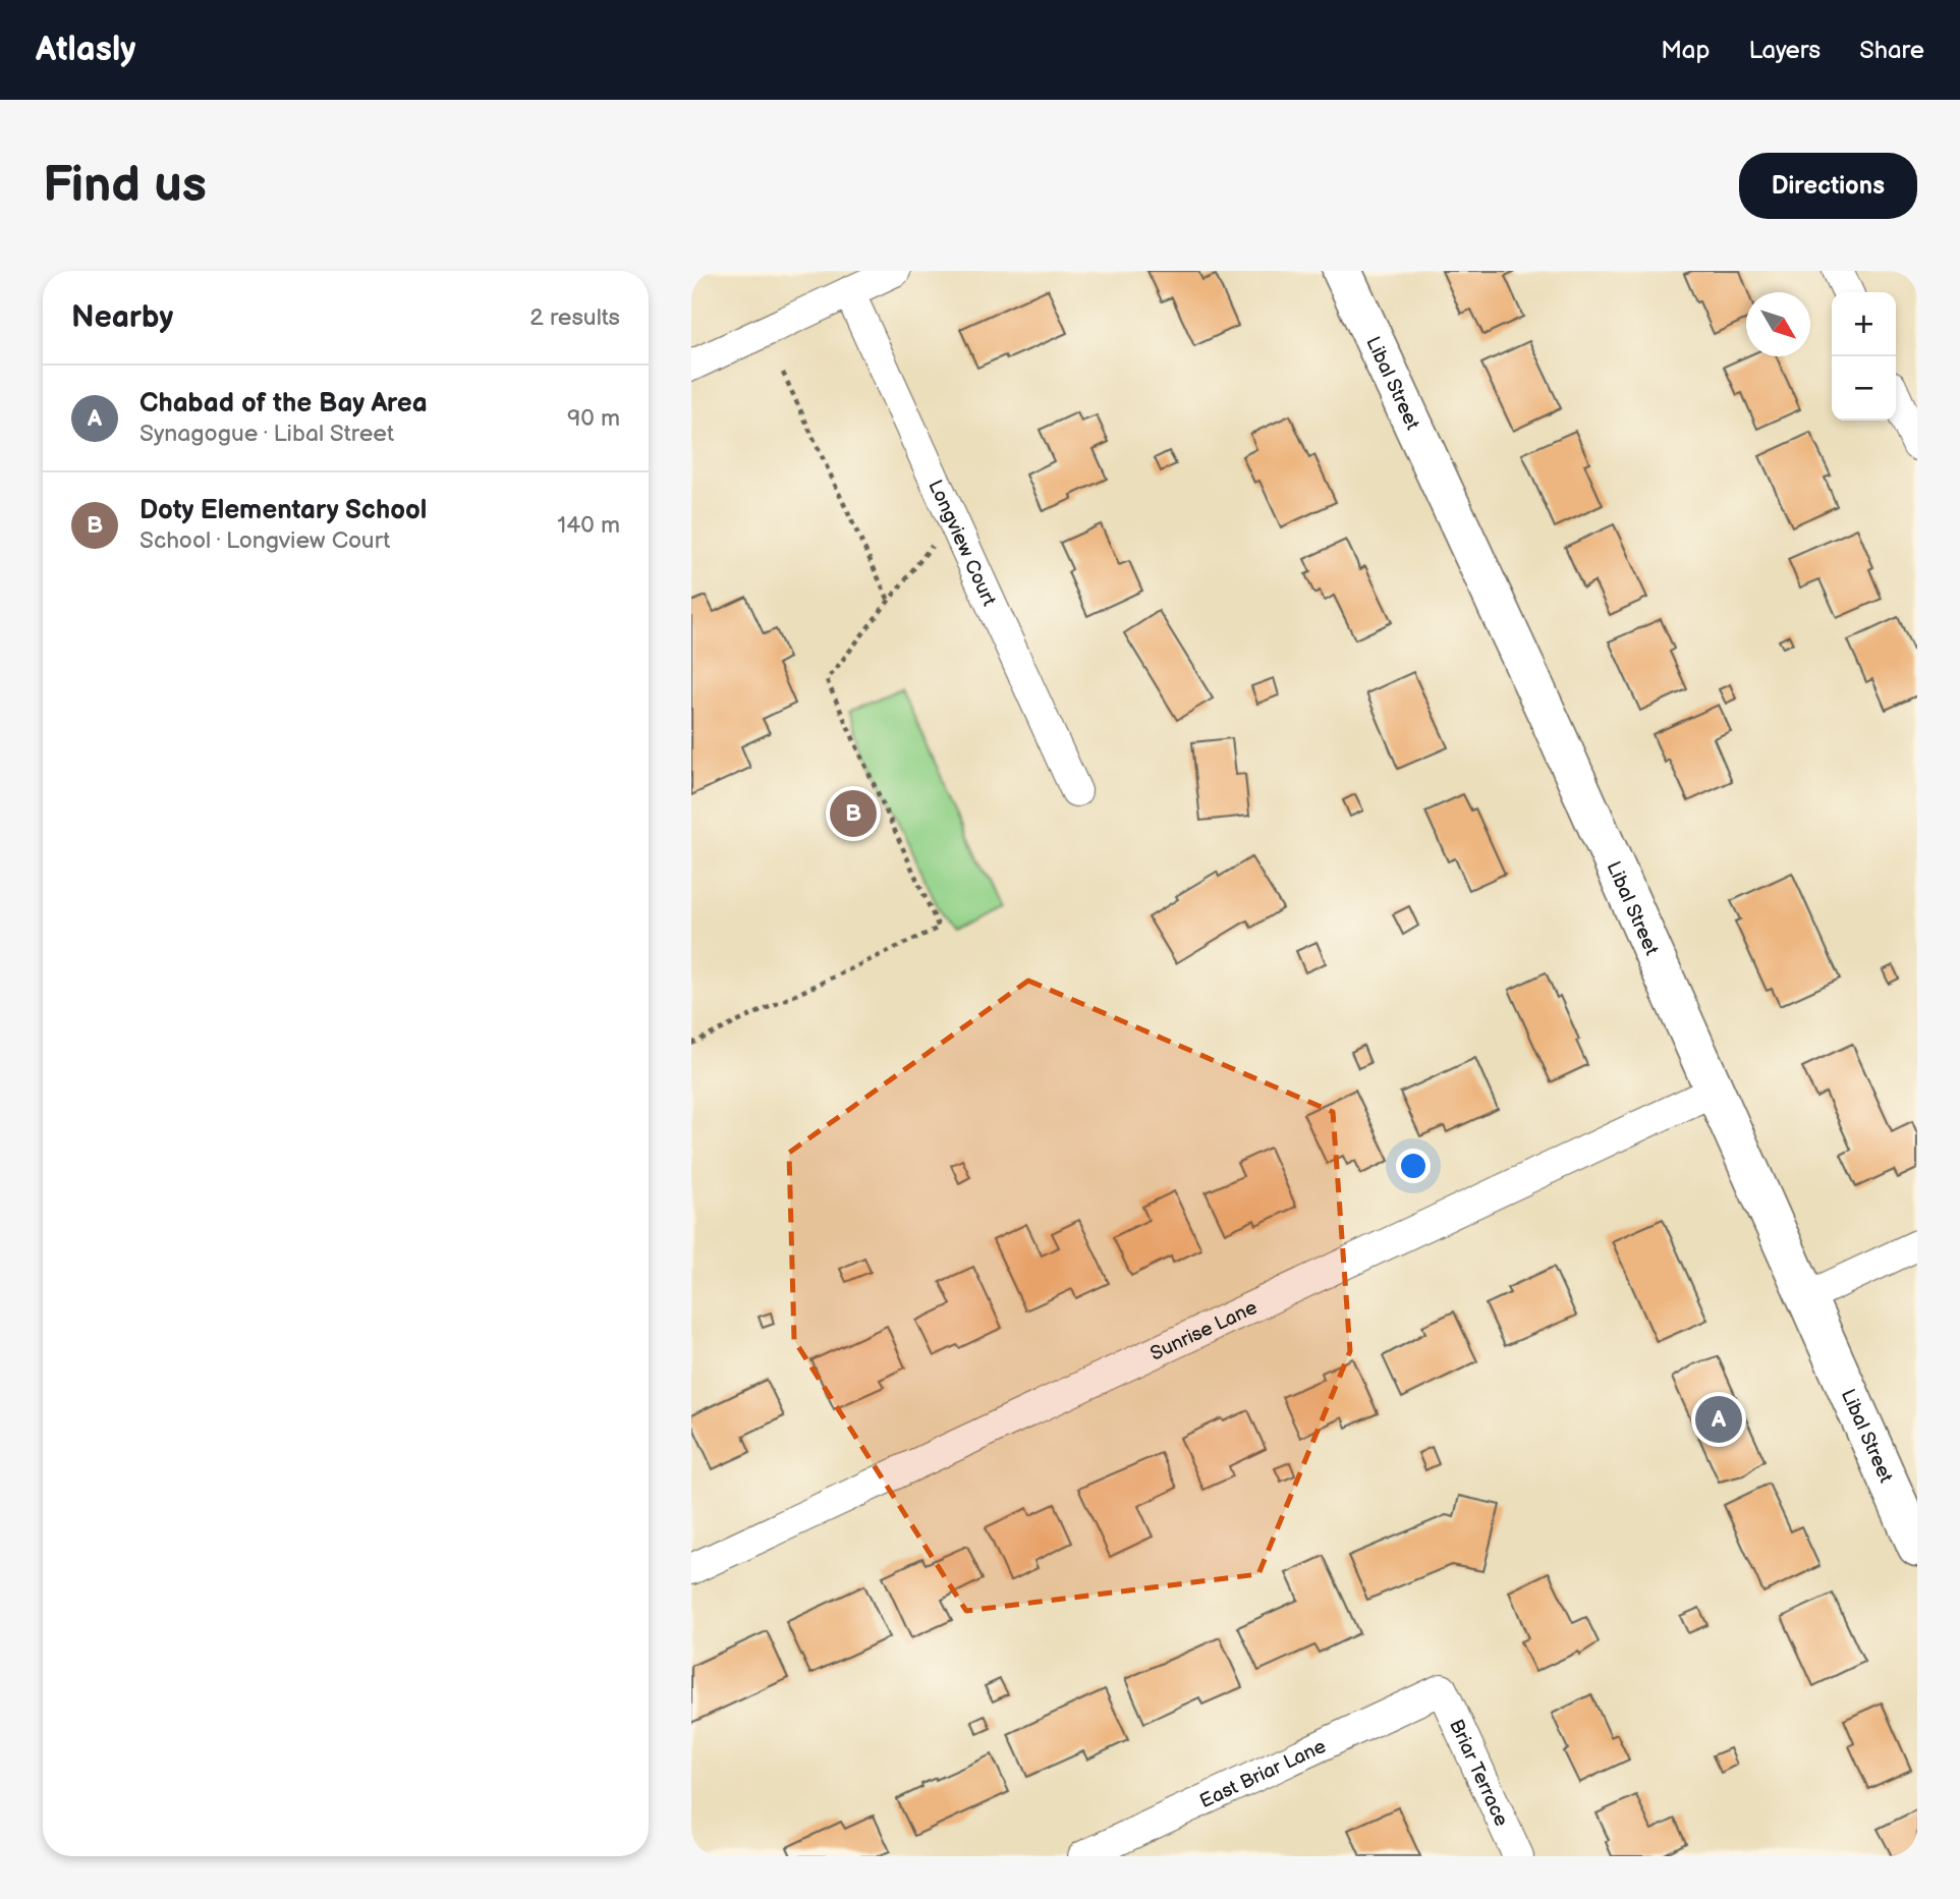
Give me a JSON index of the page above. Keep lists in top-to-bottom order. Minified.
{"streets":{"street":["Libal Street","Longview Court","Sunrise Lane","East Briar Lane","Briar Terrace"]},"crossings":[["Libal Street","Sunrise Lane"],["East Briar Lane","Briar Terrace"]],"north":"bottom right","page":{"header":"Atlasly","nav":["Map","Layers","Share"],"buttons":"Directions","title":"Find us","heading":["Nearby","2 results"],"map_buttons":["+","−"],"list":[{"mark":"A","name":"Chabad of the Bay Area","note":"Synagogue · Libal Street","value":"90 m"},{"mark":"B","name":"Doty Elementary School","note":"School · Longview Court","value":"140 m"}],"pins":["B","A"]}}
